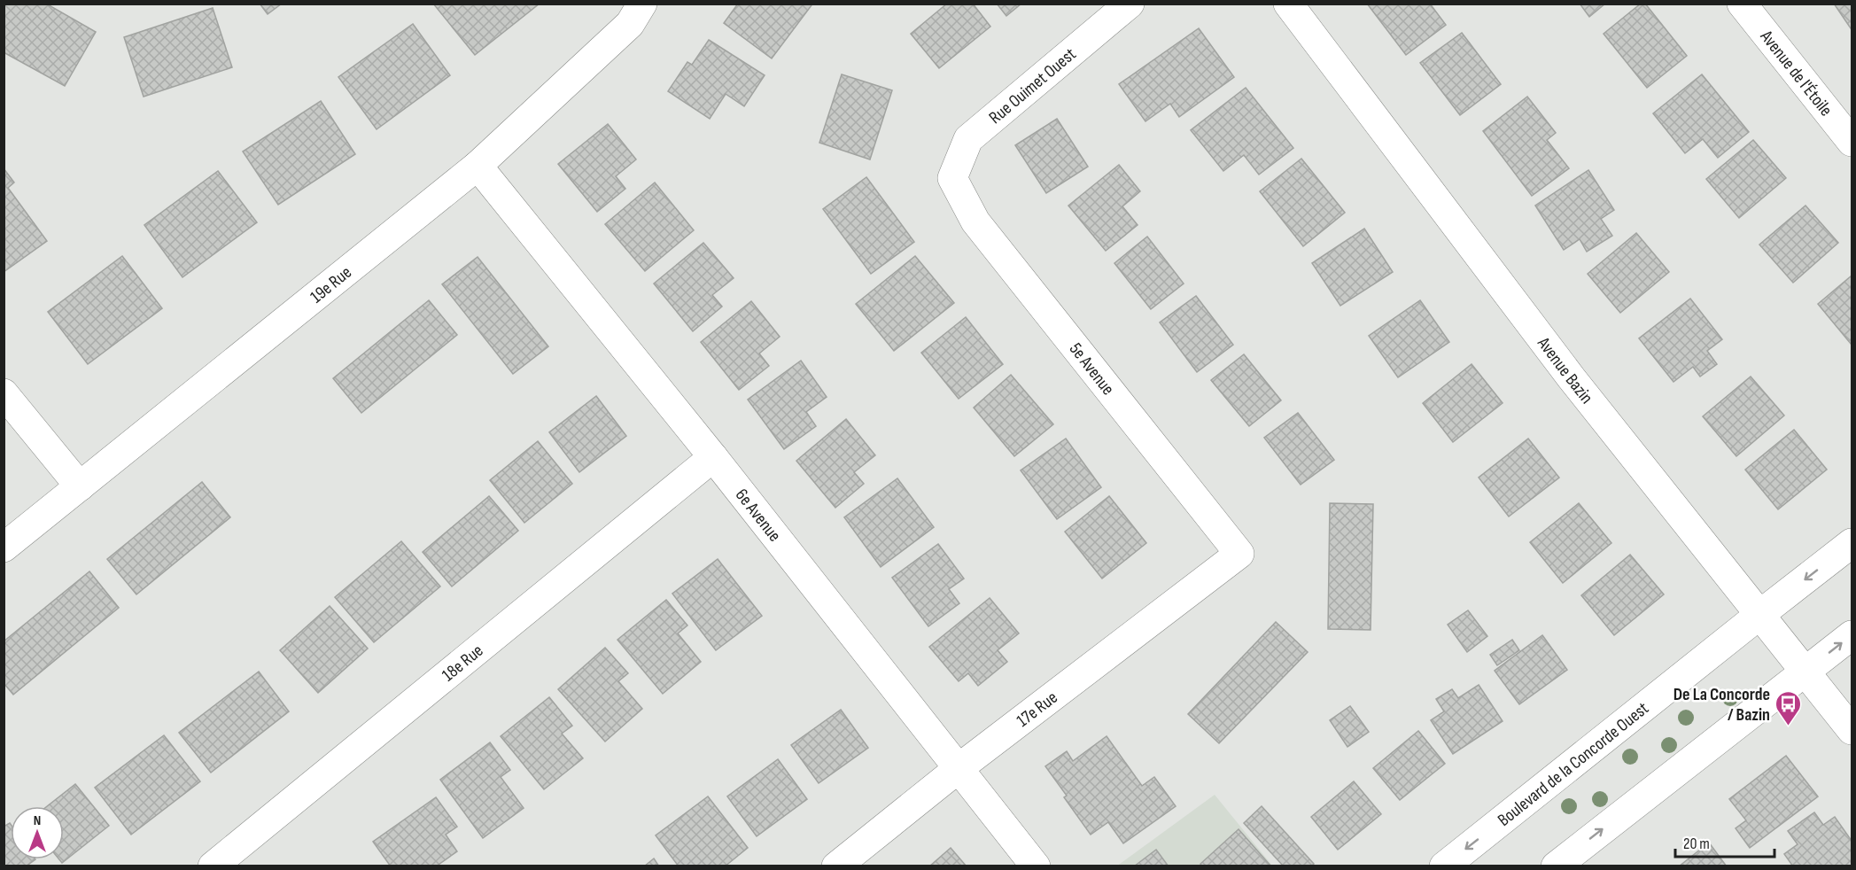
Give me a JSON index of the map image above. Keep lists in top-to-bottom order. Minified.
{"streets":{"street":["Avenue de l'Étoile","Rue Ouimet Ouest","19e Rue","5e Avenue","Avenue Bazin","6e Avenue","18e Rue","17e Rue","Boulevard de la Concorde Ouest"]},"crossings":[["Rue Ouimet Ouest","5e Avenue"],["19e Rue","6e Avenue"],["5e Avenue","17e Rue"],["Avenue Bazin","Boulevard de la Concorde Ouest"],["6e Avenue","18e Rue"],["6e Avenue","17e Rue"]],"places":{"bus stop":["De La Concorde / Bazin"]},"scale_bar":"20 m","north":"top"}
